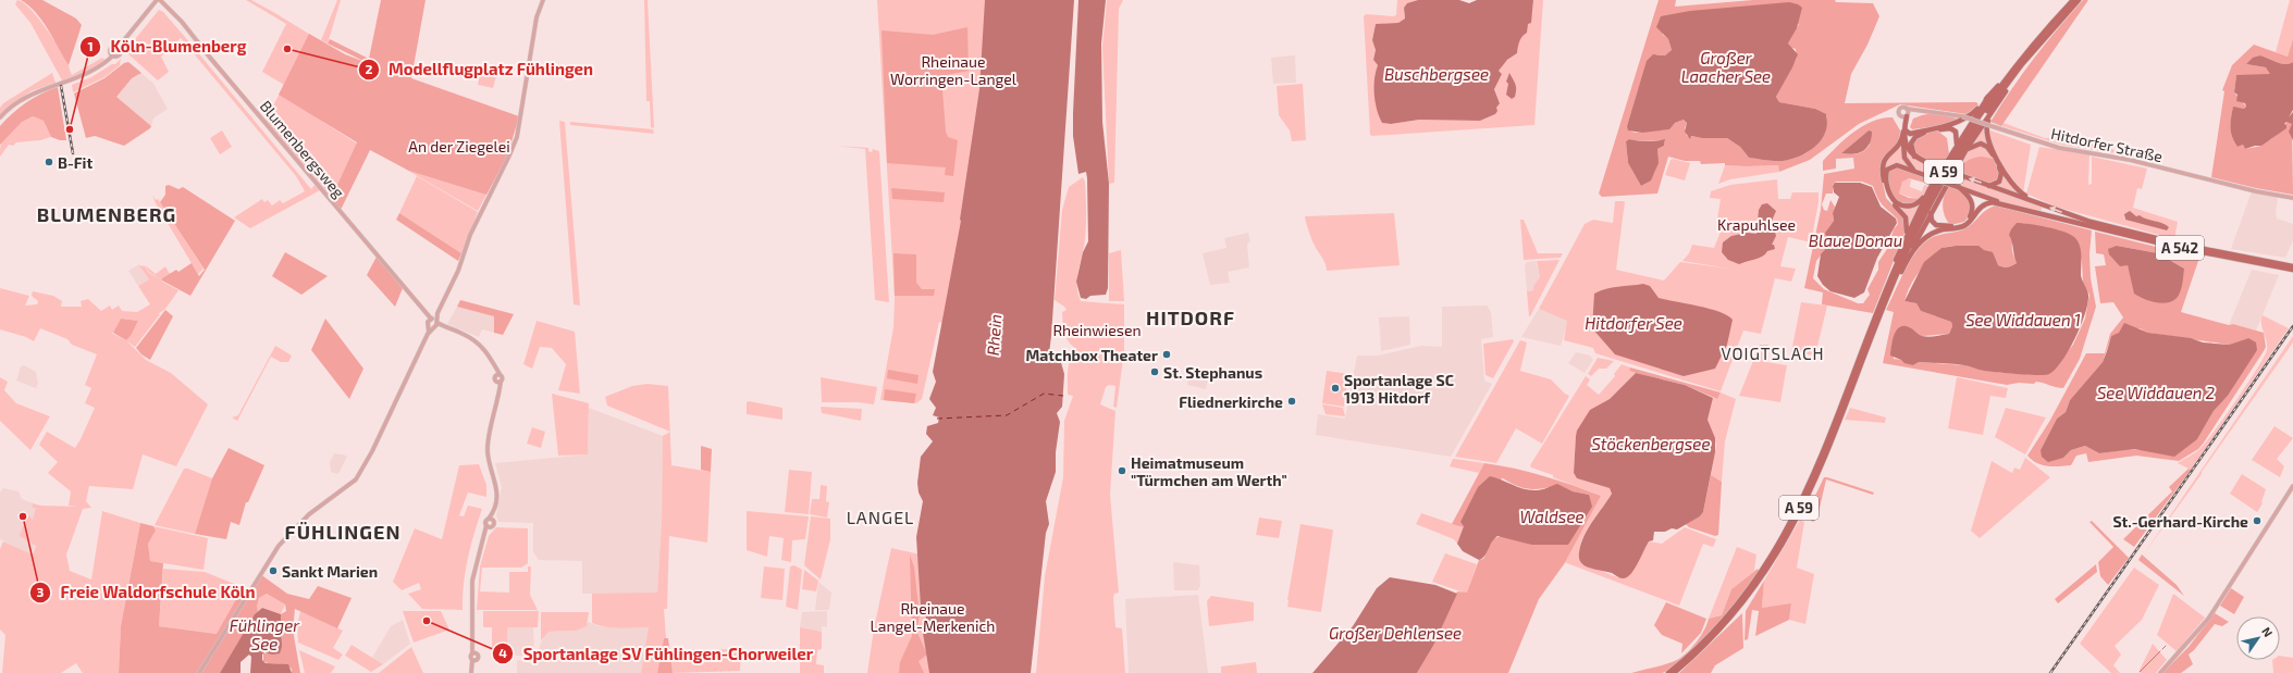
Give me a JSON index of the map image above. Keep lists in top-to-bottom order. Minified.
{"streets":{"highway":["A 59","A 542"],"main road":["Hitdorfer Straße","Blumenbergsweg"]},"districts":["BLUMENBERG","HITDORF","VOIGTSLACH","LANGEL","FÜHLINGEN"],"water":["Großer Laacher See","Buschbergsee","Blaue Donau","See Widdauen 1","Hitdorfer See","Rhein","See Widdauen 2","Stöckenbergsee","Waldsee","Fühlinger See","Großer Dehlensee"],"parks":["Rheinaue Worringen-Langel","An der Ziegelei","Krapuhlsee","Rheinwiesen","Rheinaue Langel-Merkenich"],"places":["Modellflugplatz Fühlingen","Köln-Blumenberg","B-Fit","Matchbox Theater","St. Stephanus","Sportanlage SC 1913 Hitdorf","Fliednerkirche","Heimatmuseum \"Türmchen am Werth\"","Freie Waldorfschule Köln","St.-Gerhard-Kirche","Sankt Marien","Sportanlage SV Fühlingen-Chorweiler"],"north":"top right"}
